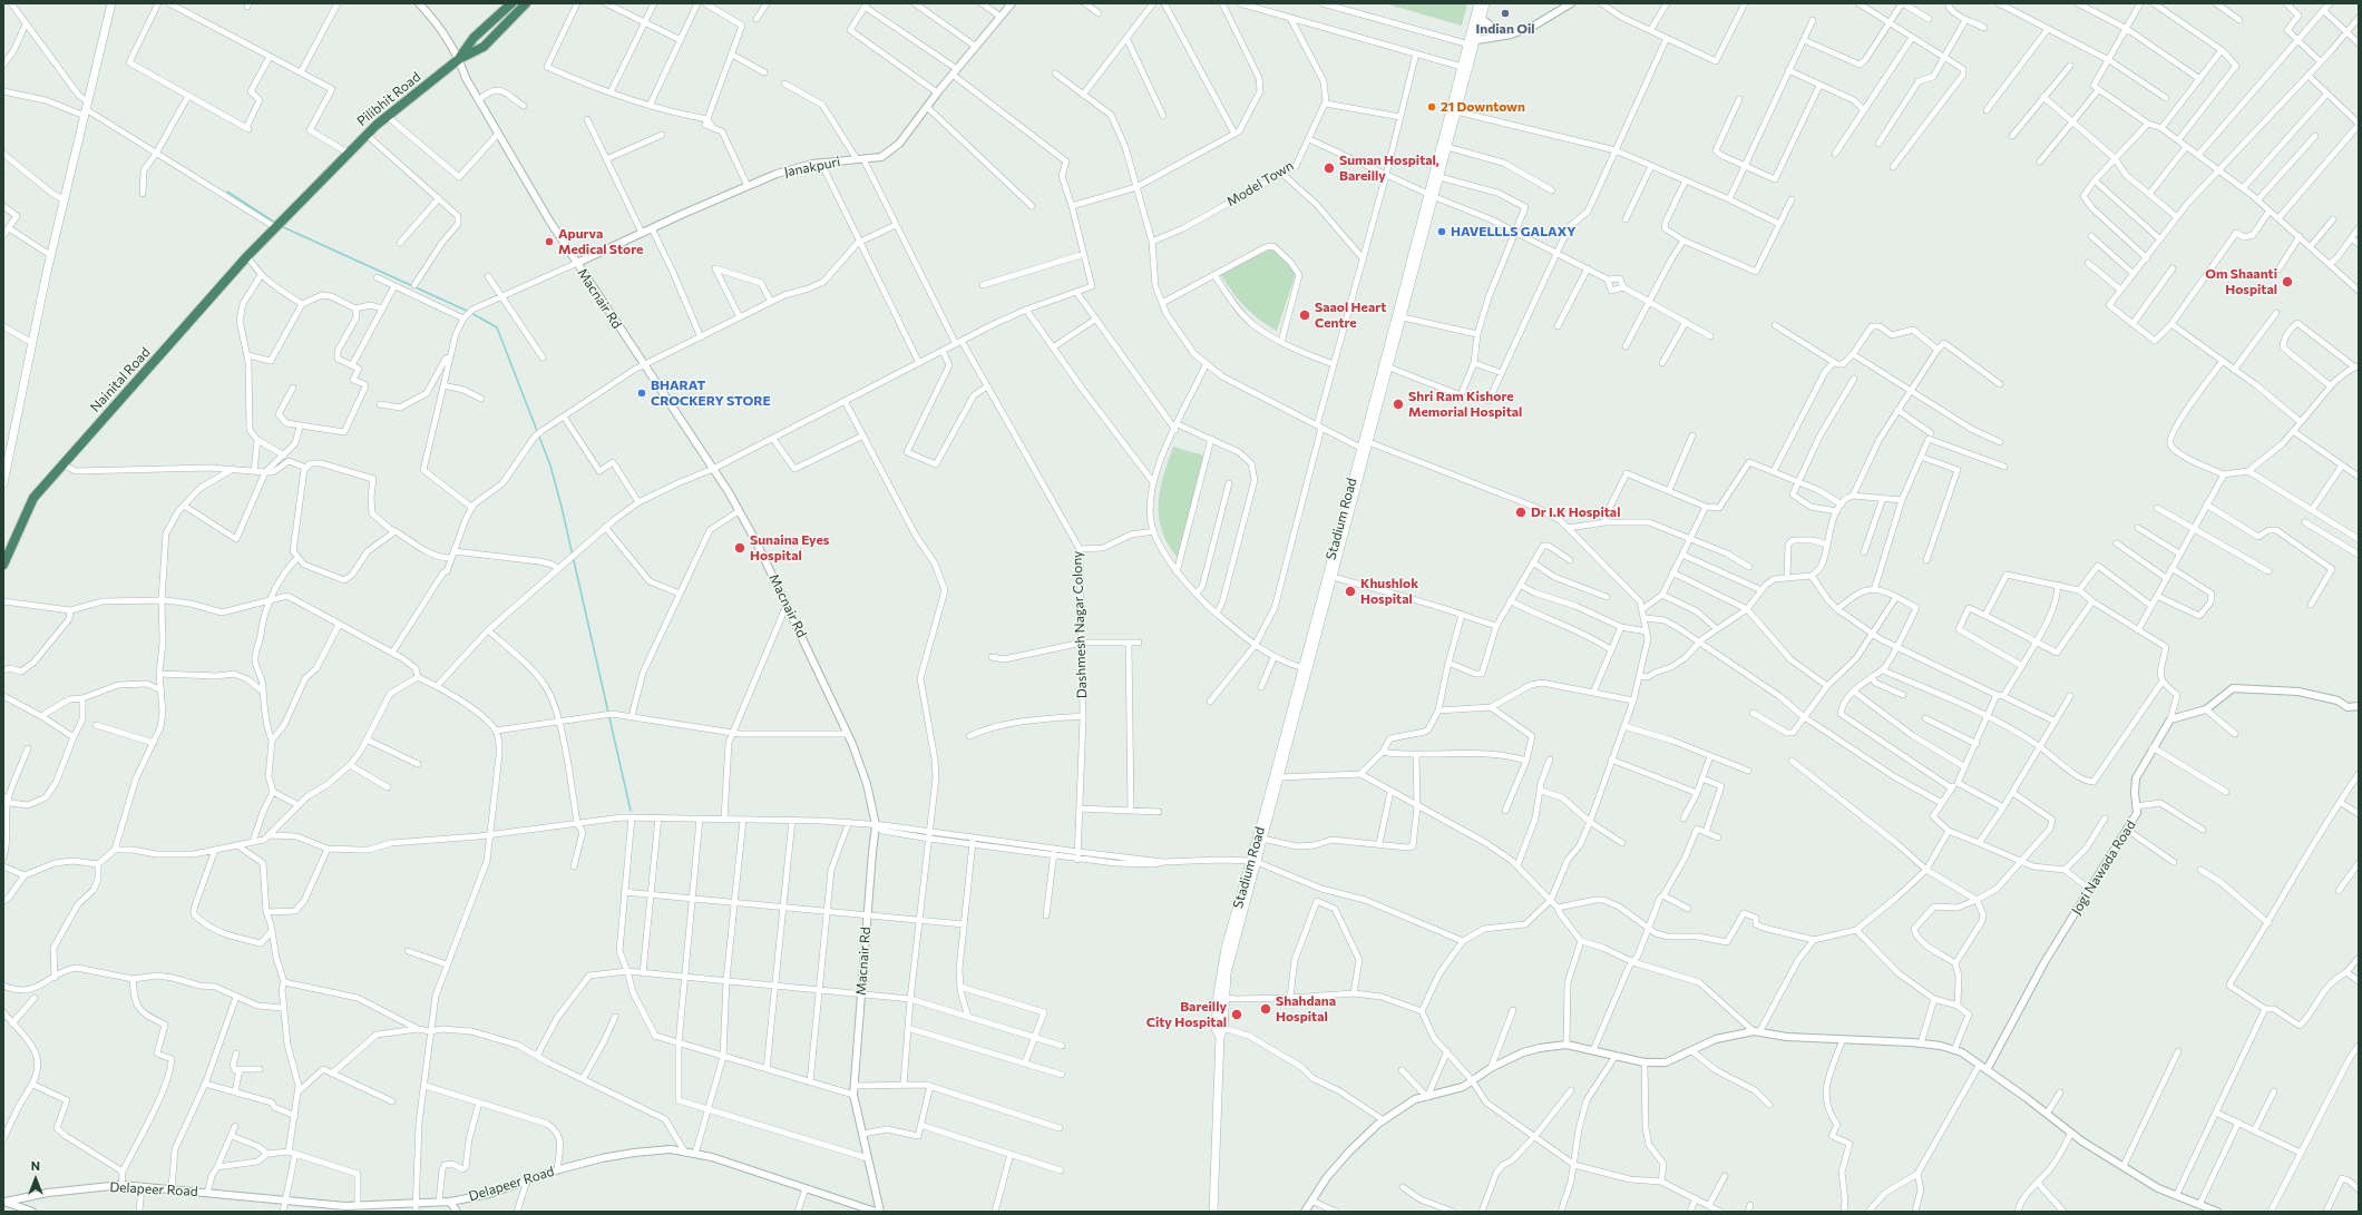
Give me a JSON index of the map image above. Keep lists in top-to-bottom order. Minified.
{"streets":{"highway":["Pilibhit Road","Nainital Road"],"main road":["Stadium Road"],"street":["Janakpuri","Model Town","Macnair Rd","Dashmesh Nagar Colony","Jogi Nawada Road","Delapeer Road"]},"crossings":[["Pilibhit Road","Macnair Rd"],["Pilibhit Road","Nainital Road"],["Janakpuri","Macnair Rd"],["Janakpuri","Dashmesh Nagar Colony"]],"places":["Indian Oil","21 Downtown","Suman Hospital, Bareilly","HAVELLLS GALAXY","Apurva Medical Store","Om Shaanti Hospital","Saaol Heart Centre","BHARAT CROCKERY STORE","Shri Ram Kishore Memorial Hospital","Dr I.K Hospital","Sunaina Eyes Hospital","Khushlok Hospital","Shahdana Hospital","Bareilly City Hospital"],"north":"top"}
